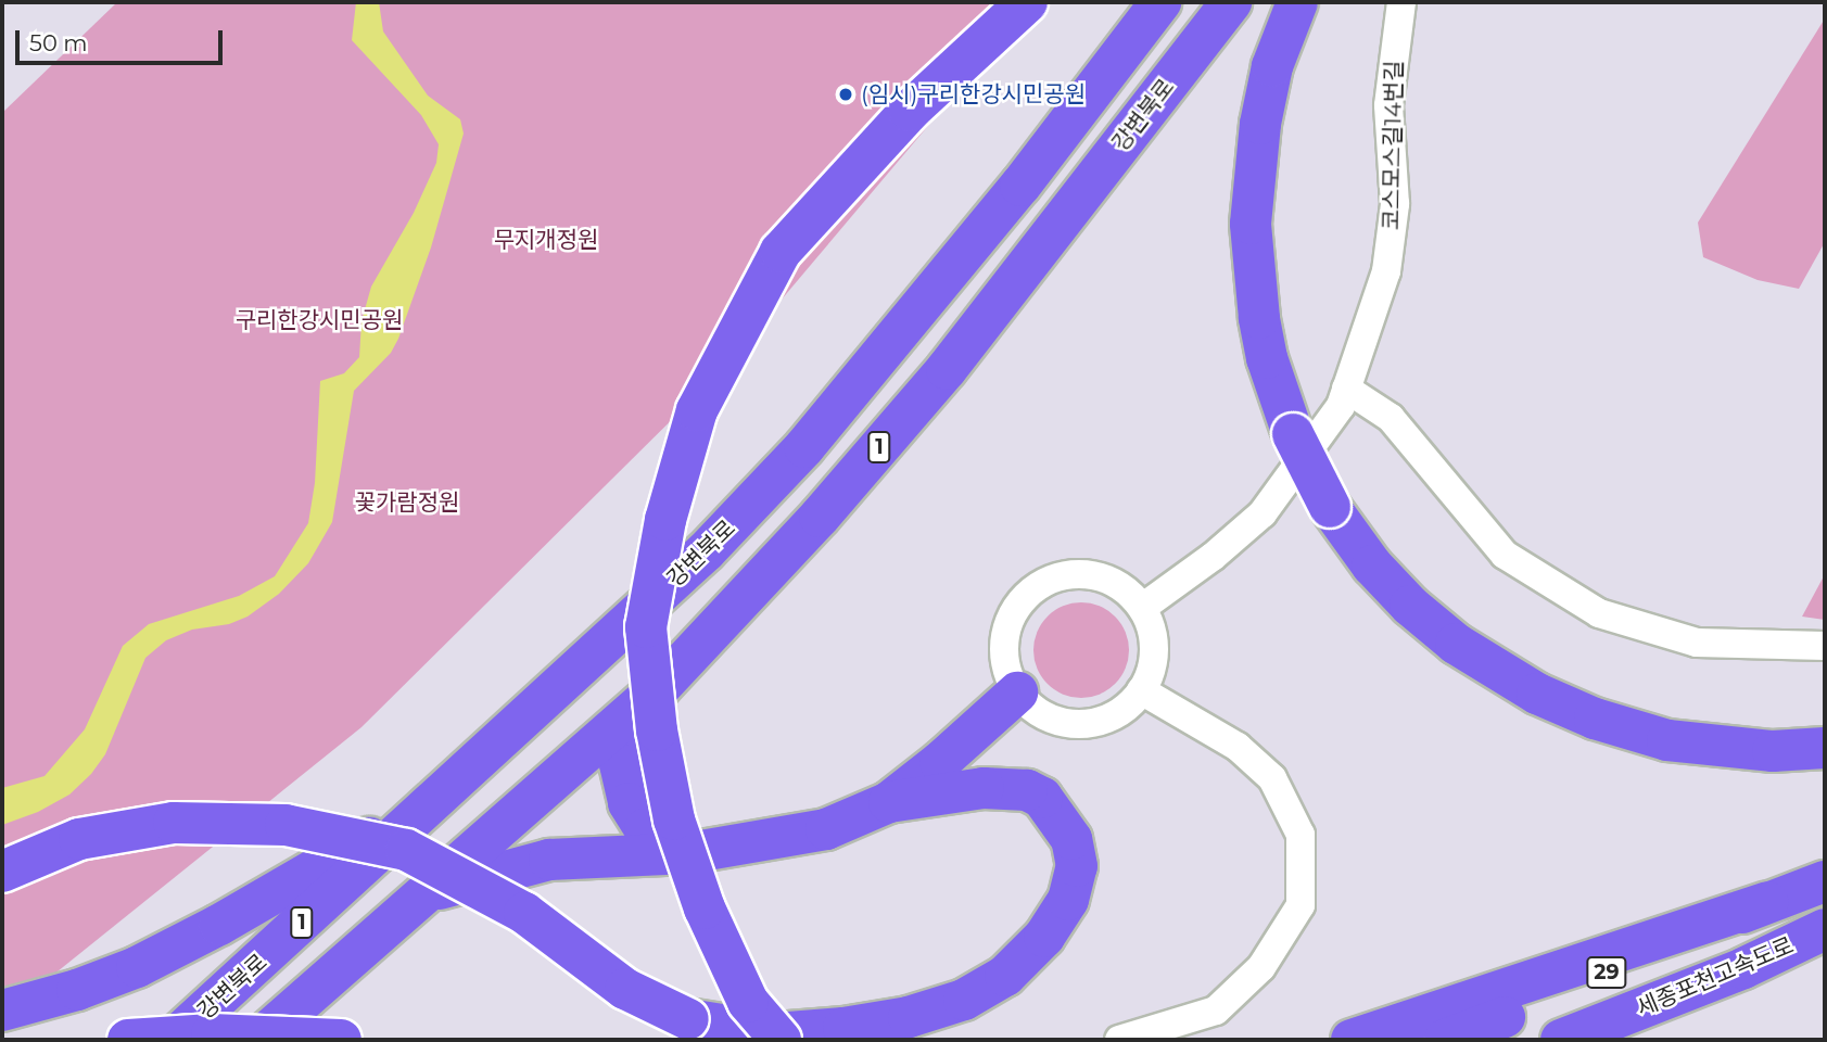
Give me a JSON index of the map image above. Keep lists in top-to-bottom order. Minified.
{"streets":{"highway":["강변북로","1","29","세종포천고속도로"],"street":["코스모스길14번길"]},"parks":["무지개정원","구리한강시민공원","꽃가람정원"],"places":["(임시)구리한강시민공원"],"scale_bar":"50 m"}
